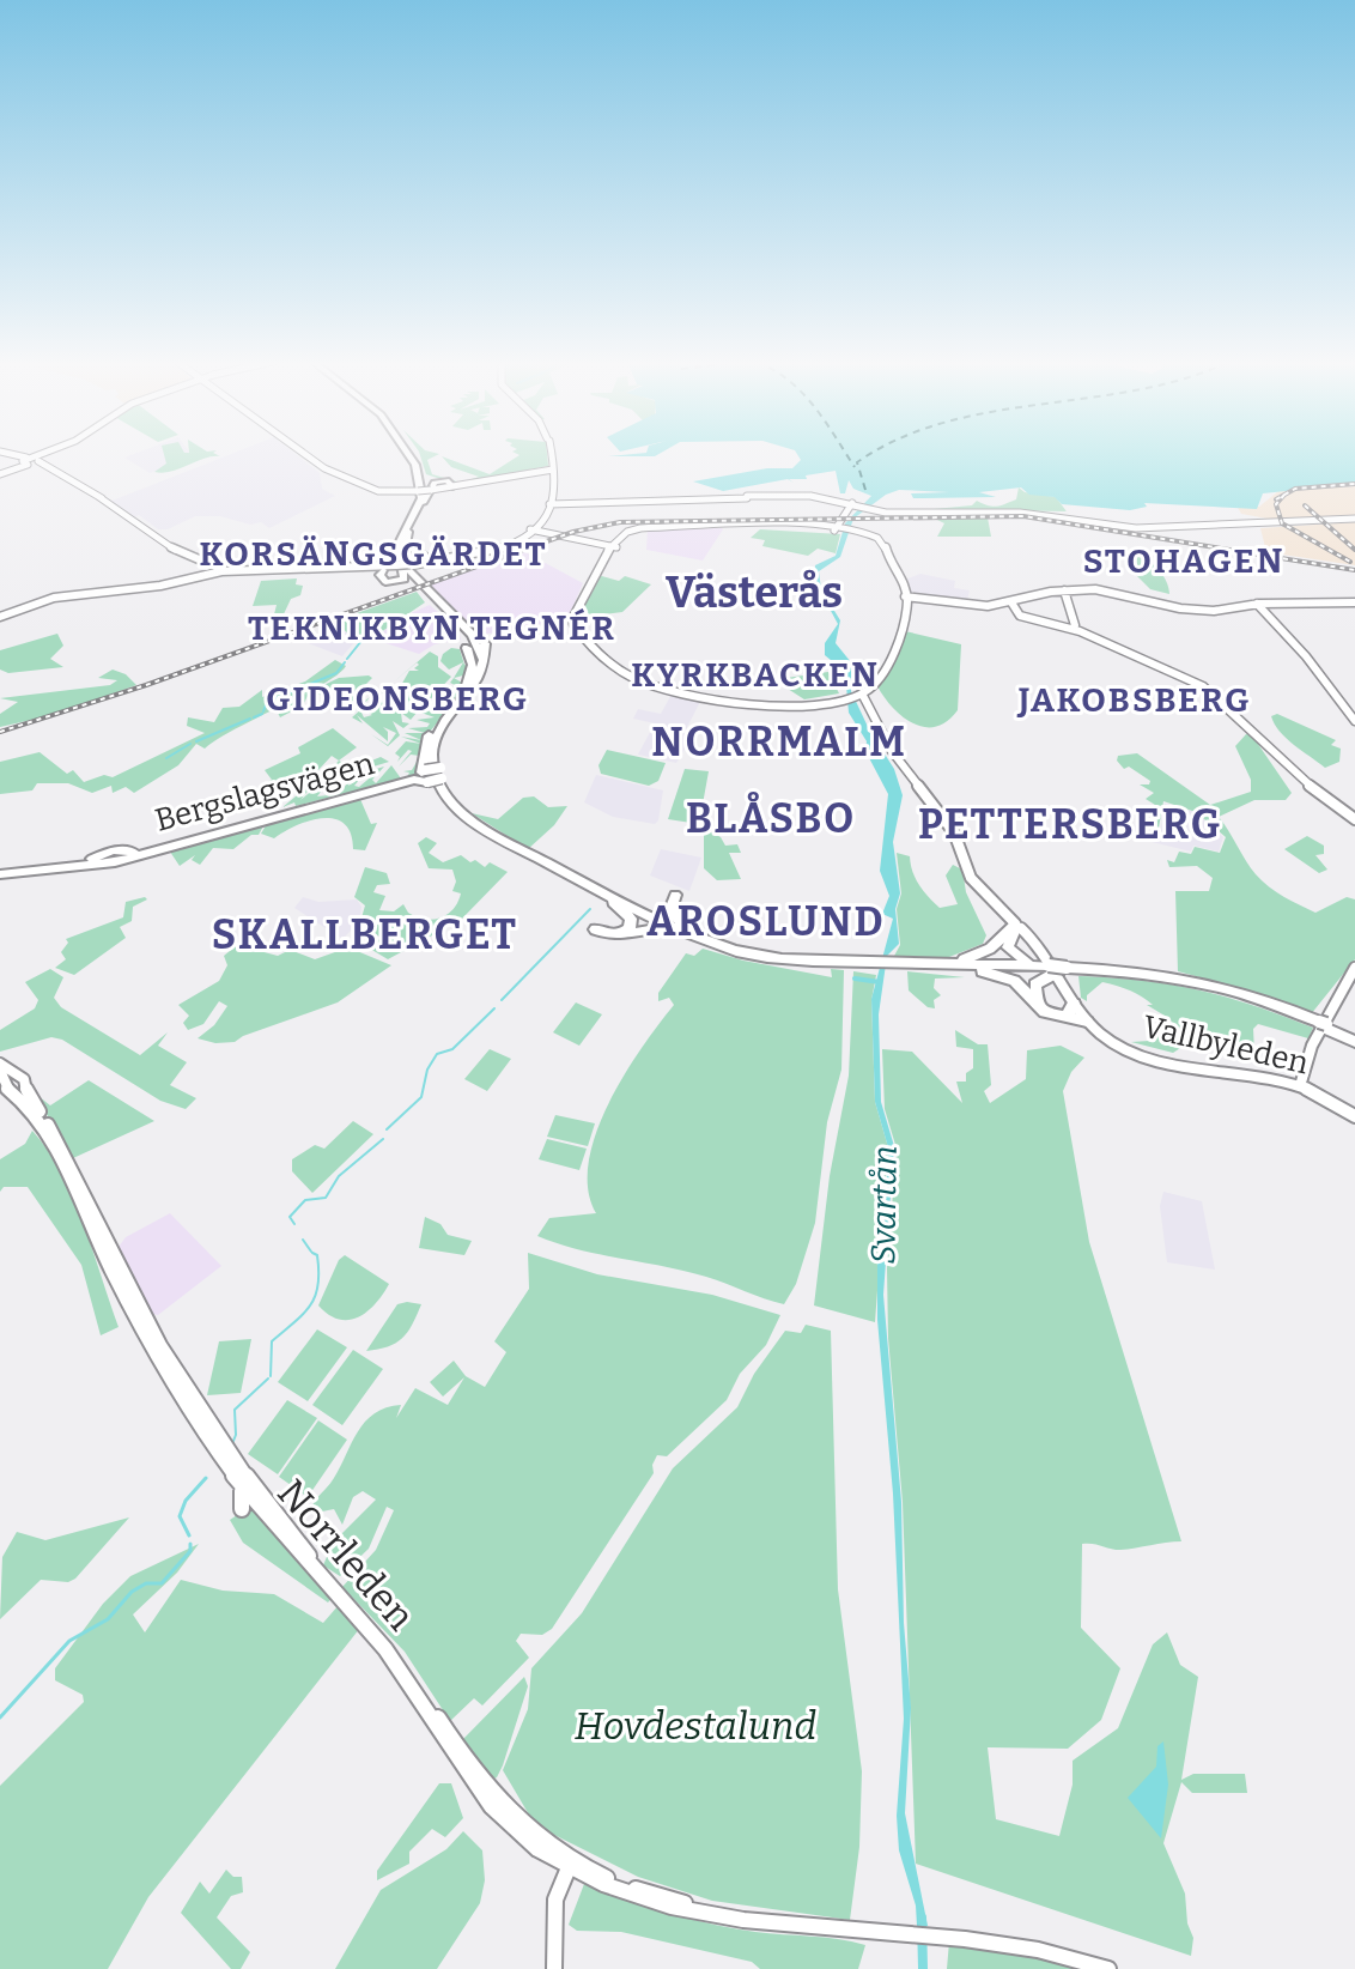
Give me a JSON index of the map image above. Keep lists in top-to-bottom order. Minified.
{"streets":{"highway":["Bergslagsvägen"],"main road":["Vallbyleden","Norrleden"]},"districts":["KORSÄNGSGÄRDET","STOHAGEN","Västerås","TEKNIKBYN TEGNÉR","KYRKBACKEN","GIDEONSBERG","JAKOBSBERG","NORRMALM","BLÅSBO","PETTERSBERG","AROSLUND","SKALLBERGET"],"water":["Svartån"],"parks":["Hovdestalund"]}
